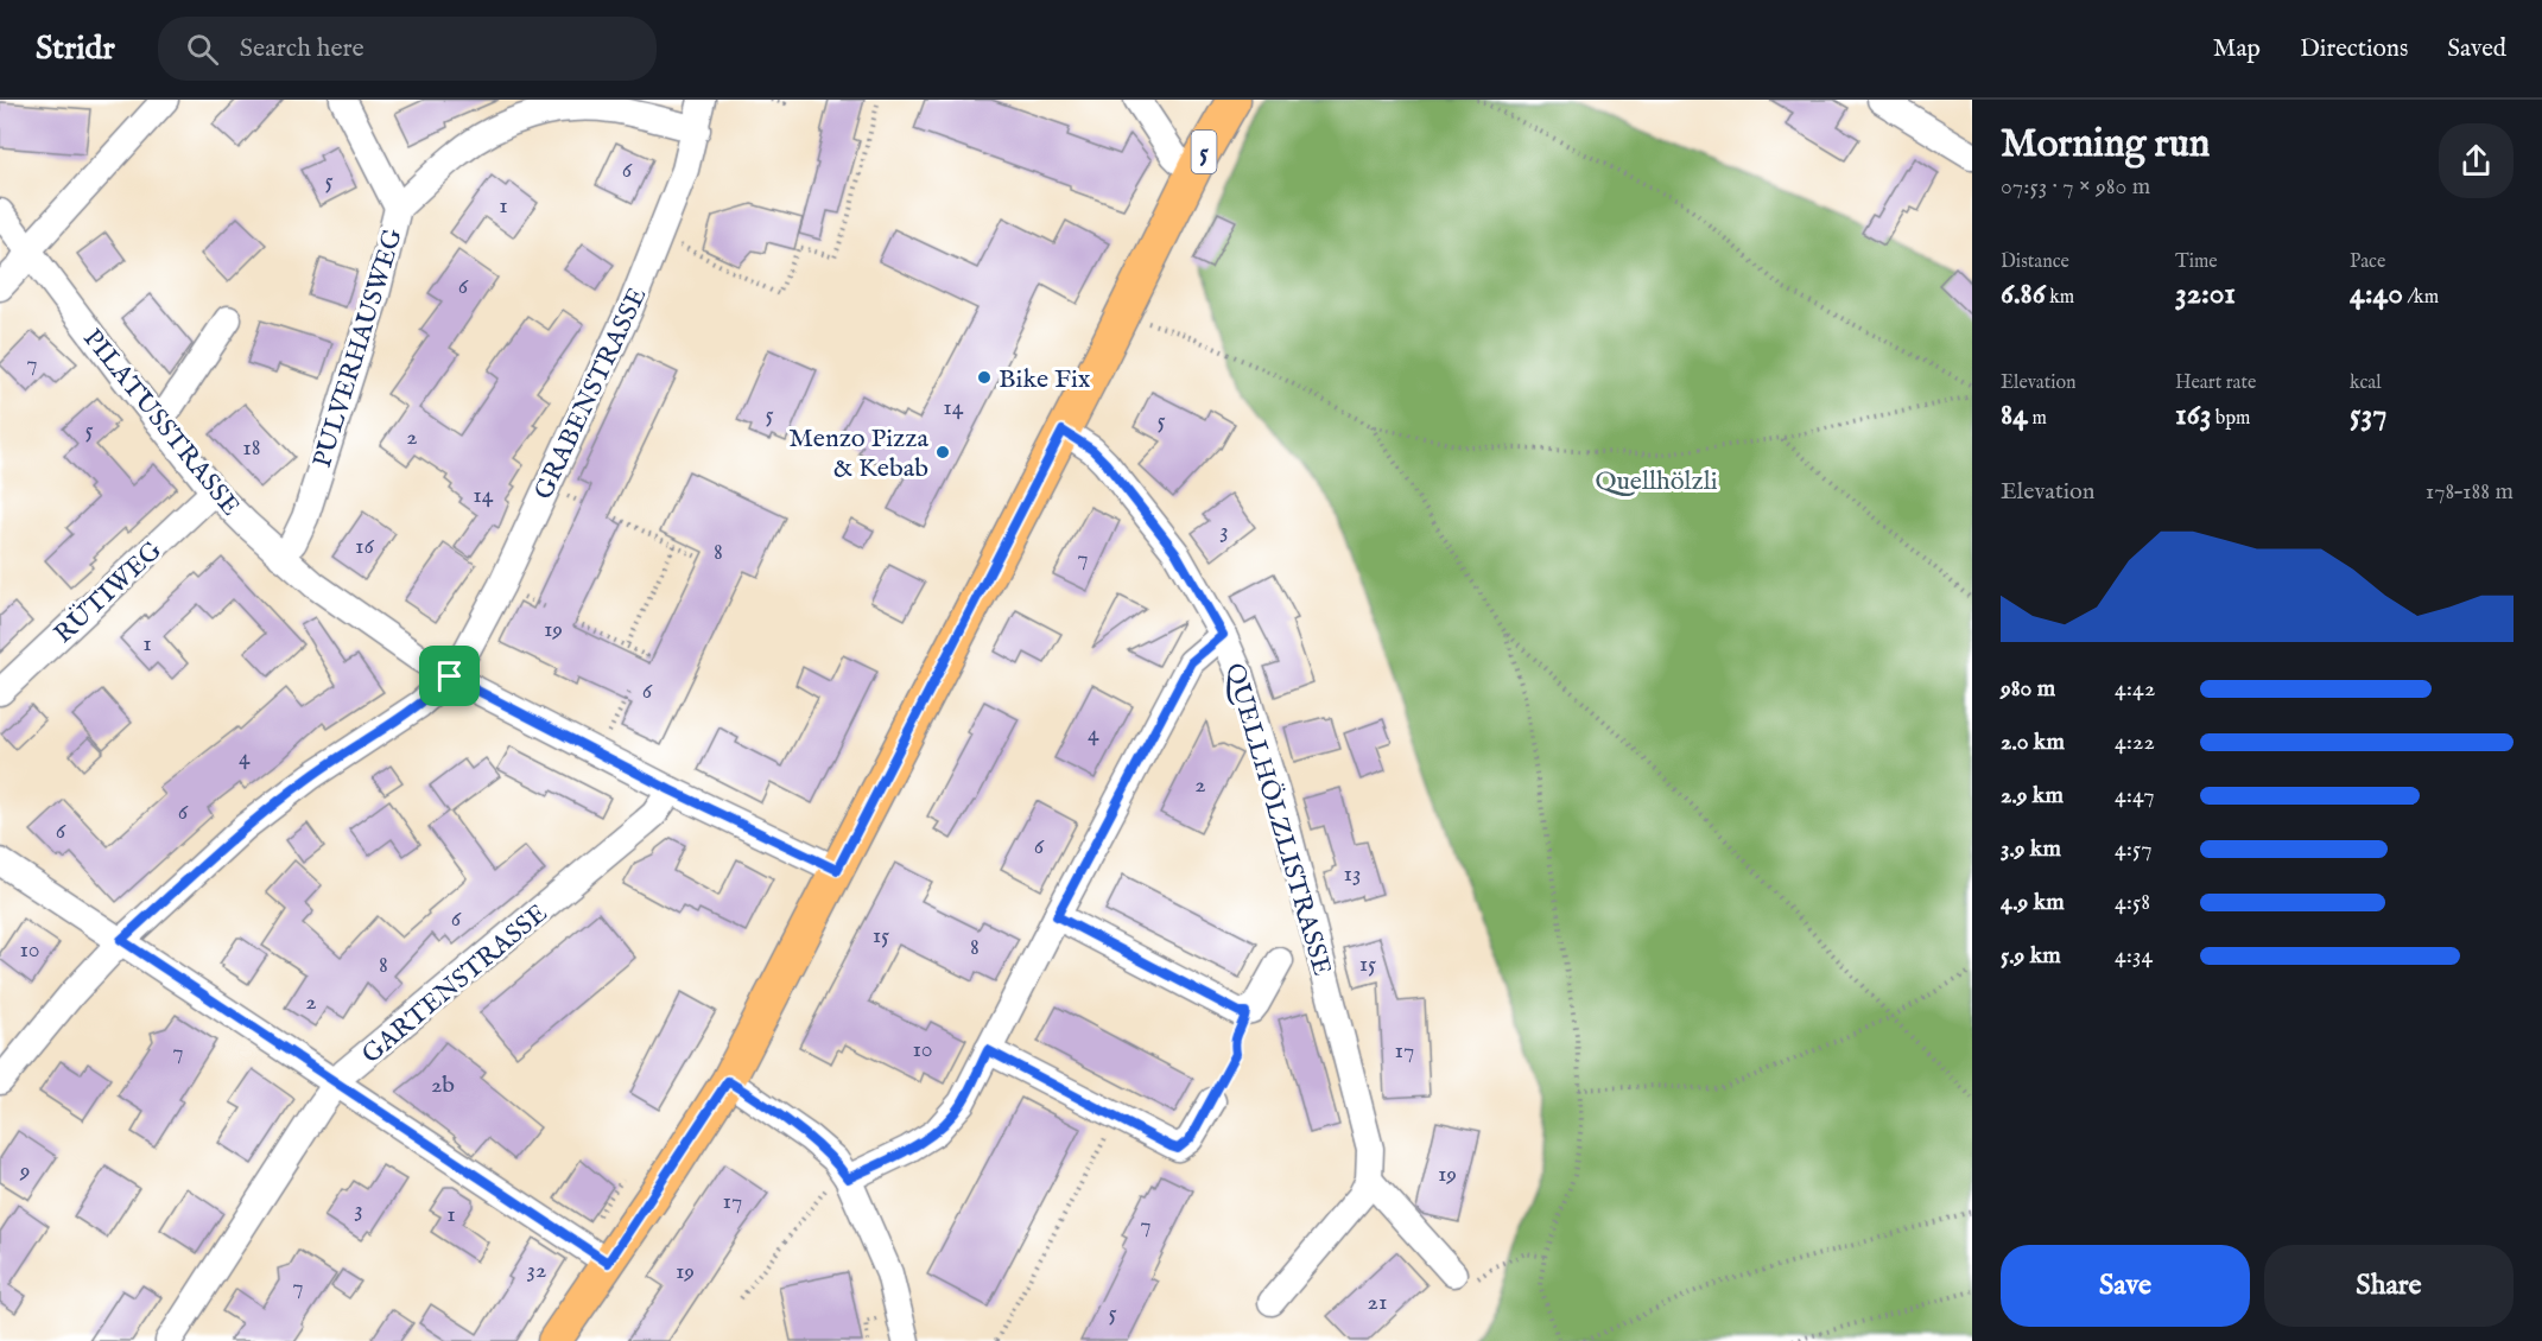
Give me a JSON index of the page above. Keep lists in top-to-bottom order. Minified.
{"streets":{"main road":["5"],"street":["PULVERHAUSWEG","GRABENSTRASSE","PILATUSSTRASSE","RÜTIWEG","QUELLHÖLZLISTRASSE","GARTENSTRASSE"]},"crossings":[["PULVERHAUSWEG","PILATUSSTRASSE"],["GRABENSTRASSE","PILATUSSTRASSE"],["PILATUSSTRASSE","RÜTIWEG"],["PILATUSSTRASSE","GARTENSTRASSE"]],"parks":["Quellhölzli"],"places":["Bike Fix","Menzo Pizza & Kebab"],"house_numbers":["6","5","1","6","7","14","5","5","5","2","18","14","3","16","8","7","19","1","6","4","4","2","6","6","6","13","6","15","8","10","15","8","2","10","17","7","2b","9","19","17","3","1","7","32","19","7","21","5"],"page":{"header":"Stridr","search":"Search here","nav":["Map","Directions","Saved"],"heading":["Morning run","07:53 · 7 × 980 m"],"stats":[["Distance","6.86 km"],["Time","32:01"],["Pace","4:40 /km"],["Elevation","84 m"],["Heart rate","163 bpm"],["kcal","537"]],"chart":["Elevation","178–188 m"],"list":[{"name":"980 m","note":"4:42"},{"name":"2.0 km","note":"4:22"},{"name":"2.9 km","note":"4:47"},{"name":"3.9 km","note":"4:57"},{"name":"4.9 km","note":"4:58"},{"name":"5.9 km","note":"4:34"}],"buttons":["Save","Share"]}}
